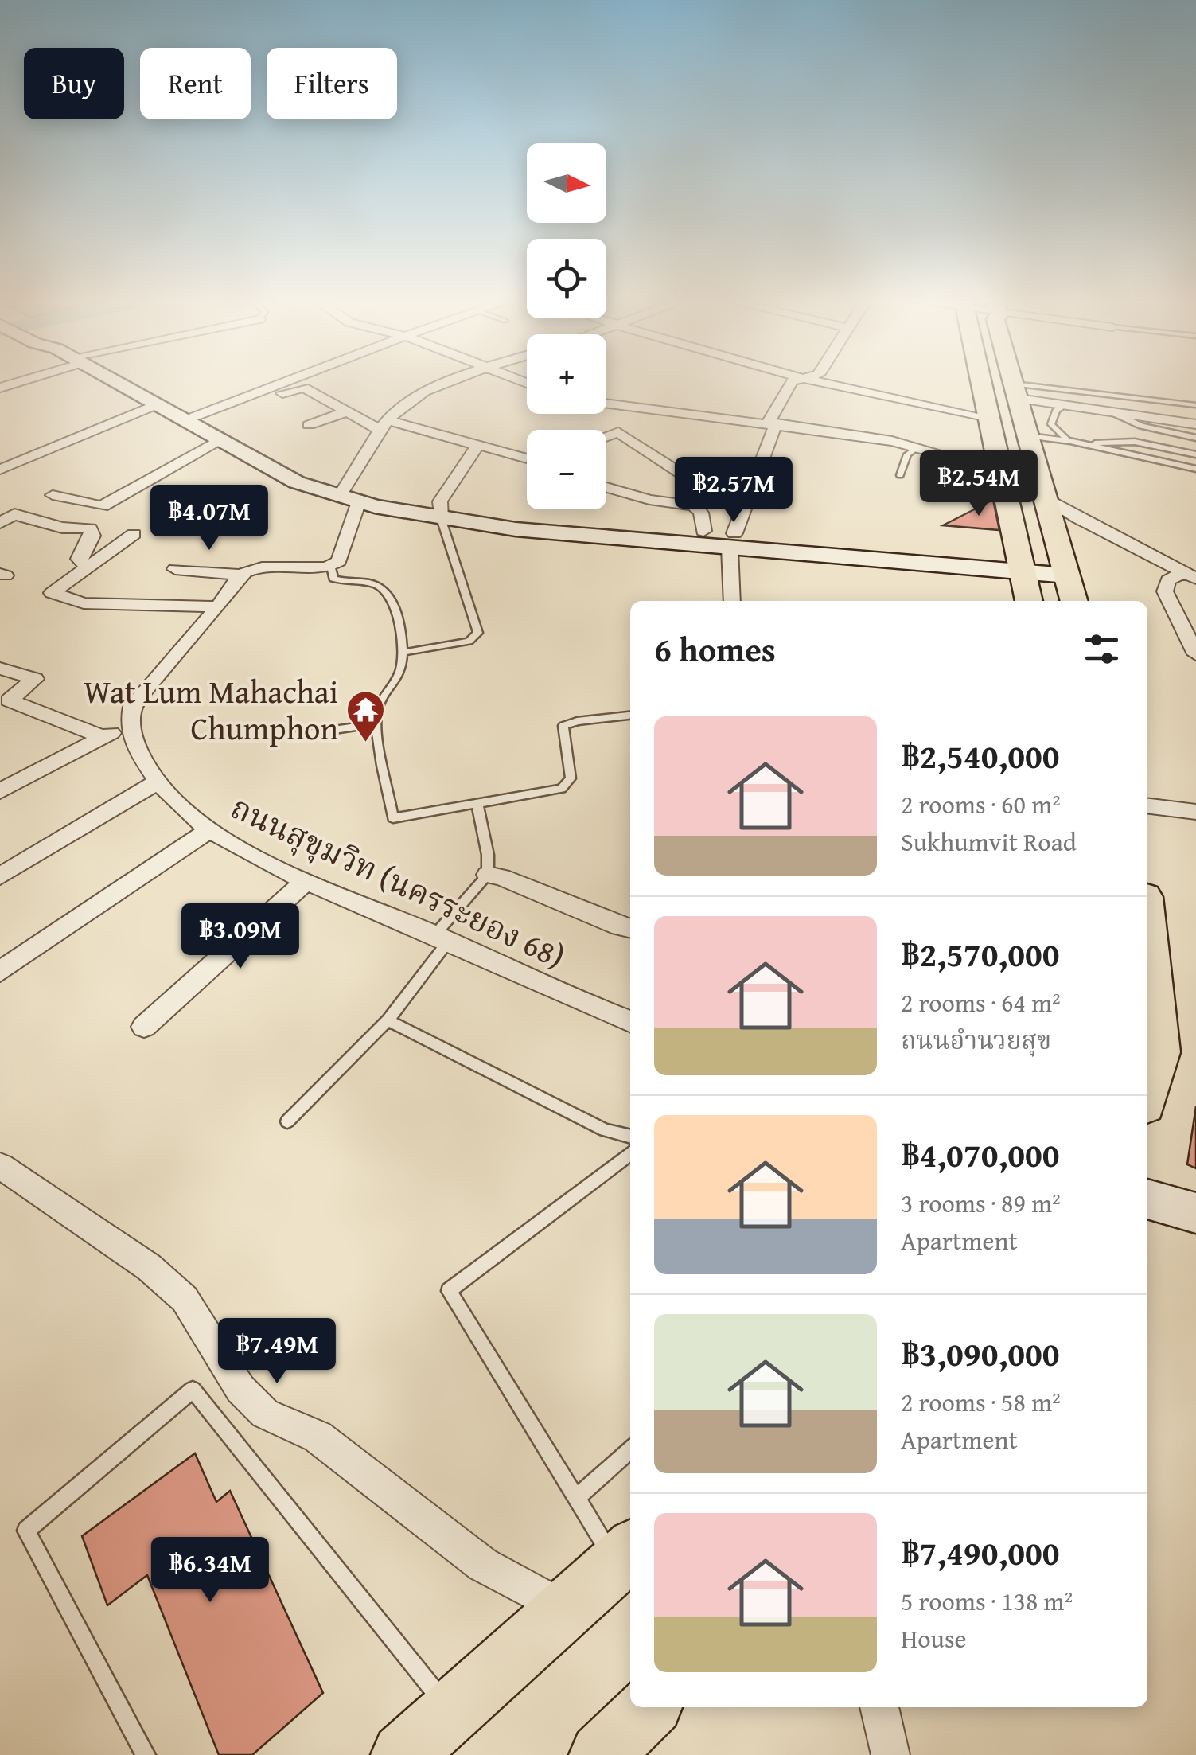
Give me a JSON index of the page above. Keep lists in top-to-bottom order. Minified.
{"streets":{"street":["ถนนสุขุมวิท (นครระยอง 68)"]},"places":{"temple":["Wat Lum Mahachai Chumphon"]},"north":"right","page":{"chip":["Buy","Rent","Filters"],"map_buttons":["+","−"],"price":["฿2.54M","฿2.57M","฿4.07M","฿3.09M","฿7.49M","฿6.34M"],"heading":"6 homes","list":[{"name":"฿2,540,000","note":"2 rooms · 60 m² · Sukhumvit Road"},{"name":"฿2,570,000","note":"2 rooms · 64 m² · ถนนอำนวยสุข"},{"name":"฿4,070,000","note":"3 rooms · 89 m² · Apartment"},{"name":"฿3,090,000","note":"2 rooms · 58 m² · Apartment"},{"name":"฿7,490,000","note":"5 rooms · 138 m² · House"}]}}
